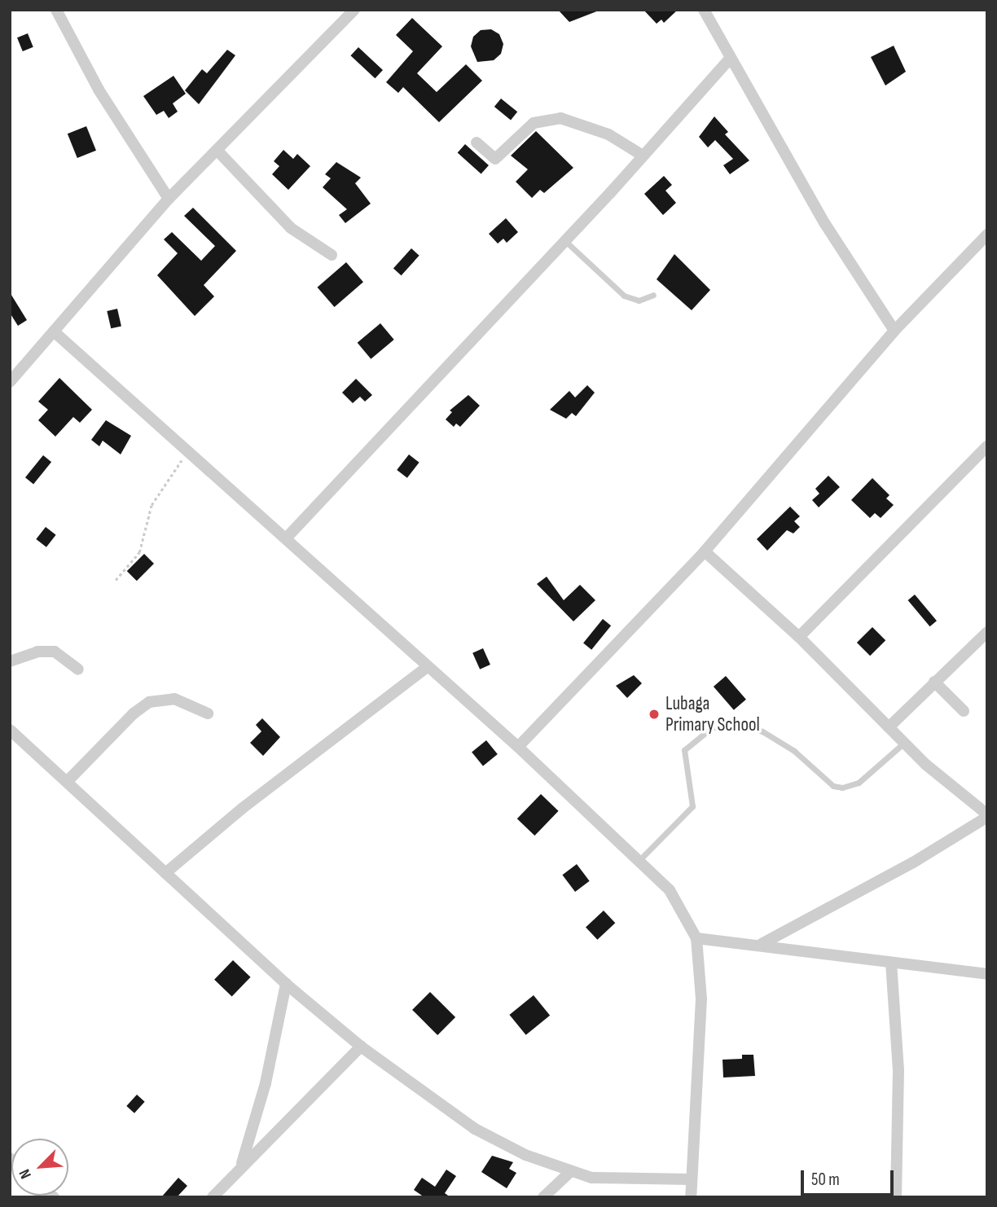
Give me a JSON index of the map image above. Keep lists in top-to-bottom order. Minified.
{"places":["Lubaga Primary School"],"scale_bar":"50 m","north":"bottom left"}
